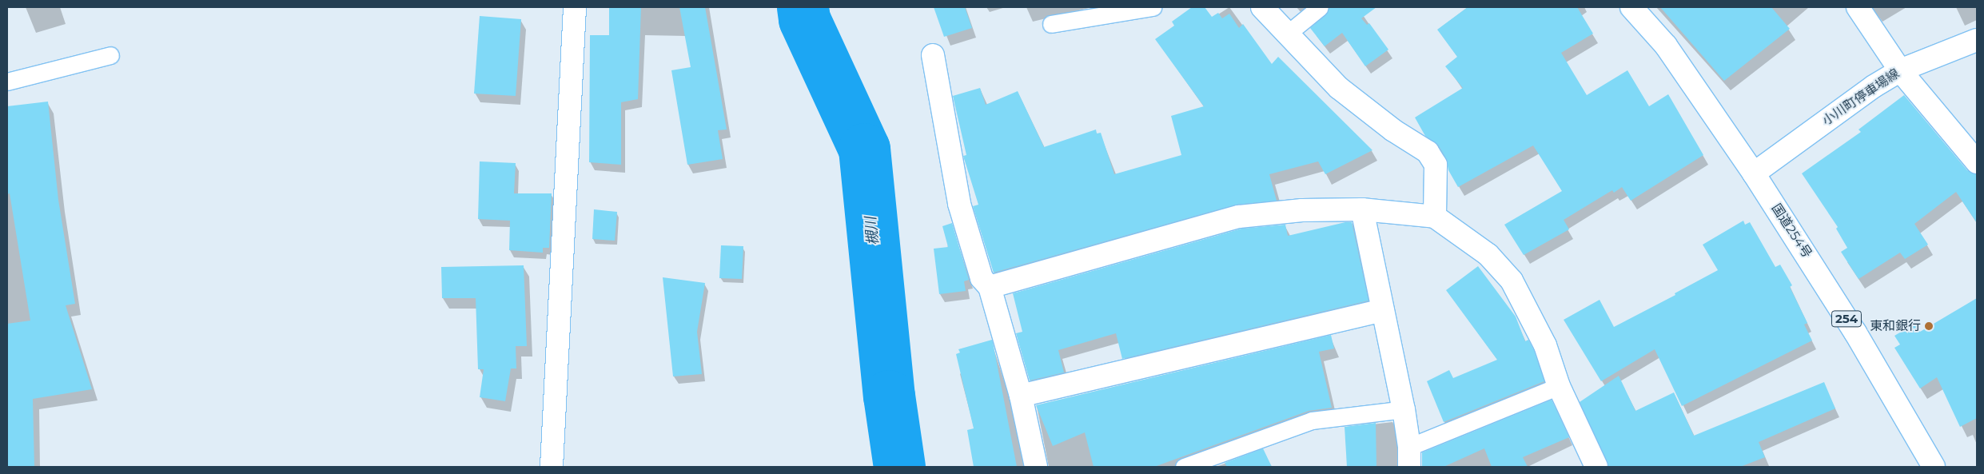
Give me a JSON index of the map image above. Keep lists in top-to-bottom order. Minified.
{"streets":{"main road":["小川町停車場線","国道254号","254"]},"crossings":[["小川町停車場線","国道254号"]],"water":["槻川"],"places":["東和銀行"]}
